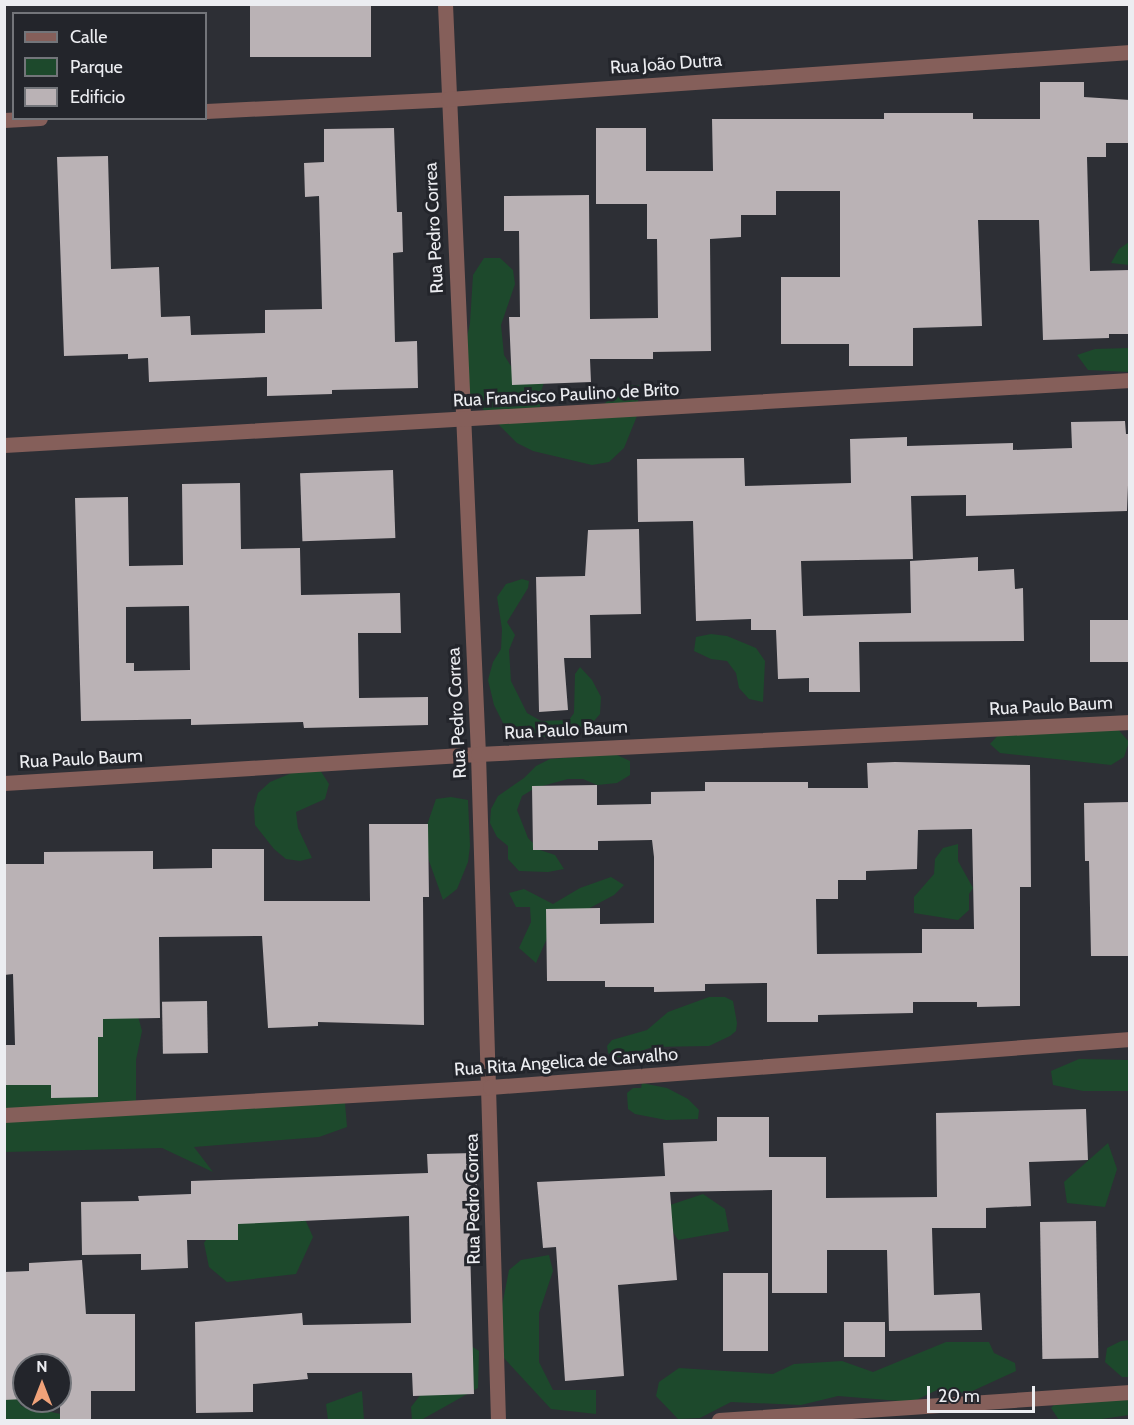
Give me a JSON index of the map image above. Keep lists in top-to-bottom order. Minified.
{"streets":{"street":["Rua João Dutra","Rua Pedro Correa","Rua Francisco Paulino de Brito","Rua Paulo Baum","Rua Rita Angelica de Carvalho"]},"crossings":[["Rua João Dutra","Rua Pedro Correa"],["Rua Pedro Correa","Rua Francisco Paulino de Brito"],["Rua Pedro Correa","Rua Paulo Baum"],["Rua Pedro Correa","Rua Rita Angelica de Carvalho"]],"legend":["Calle","Parque","Edificio"],"scale_bar":"20 m","north":"top"}
